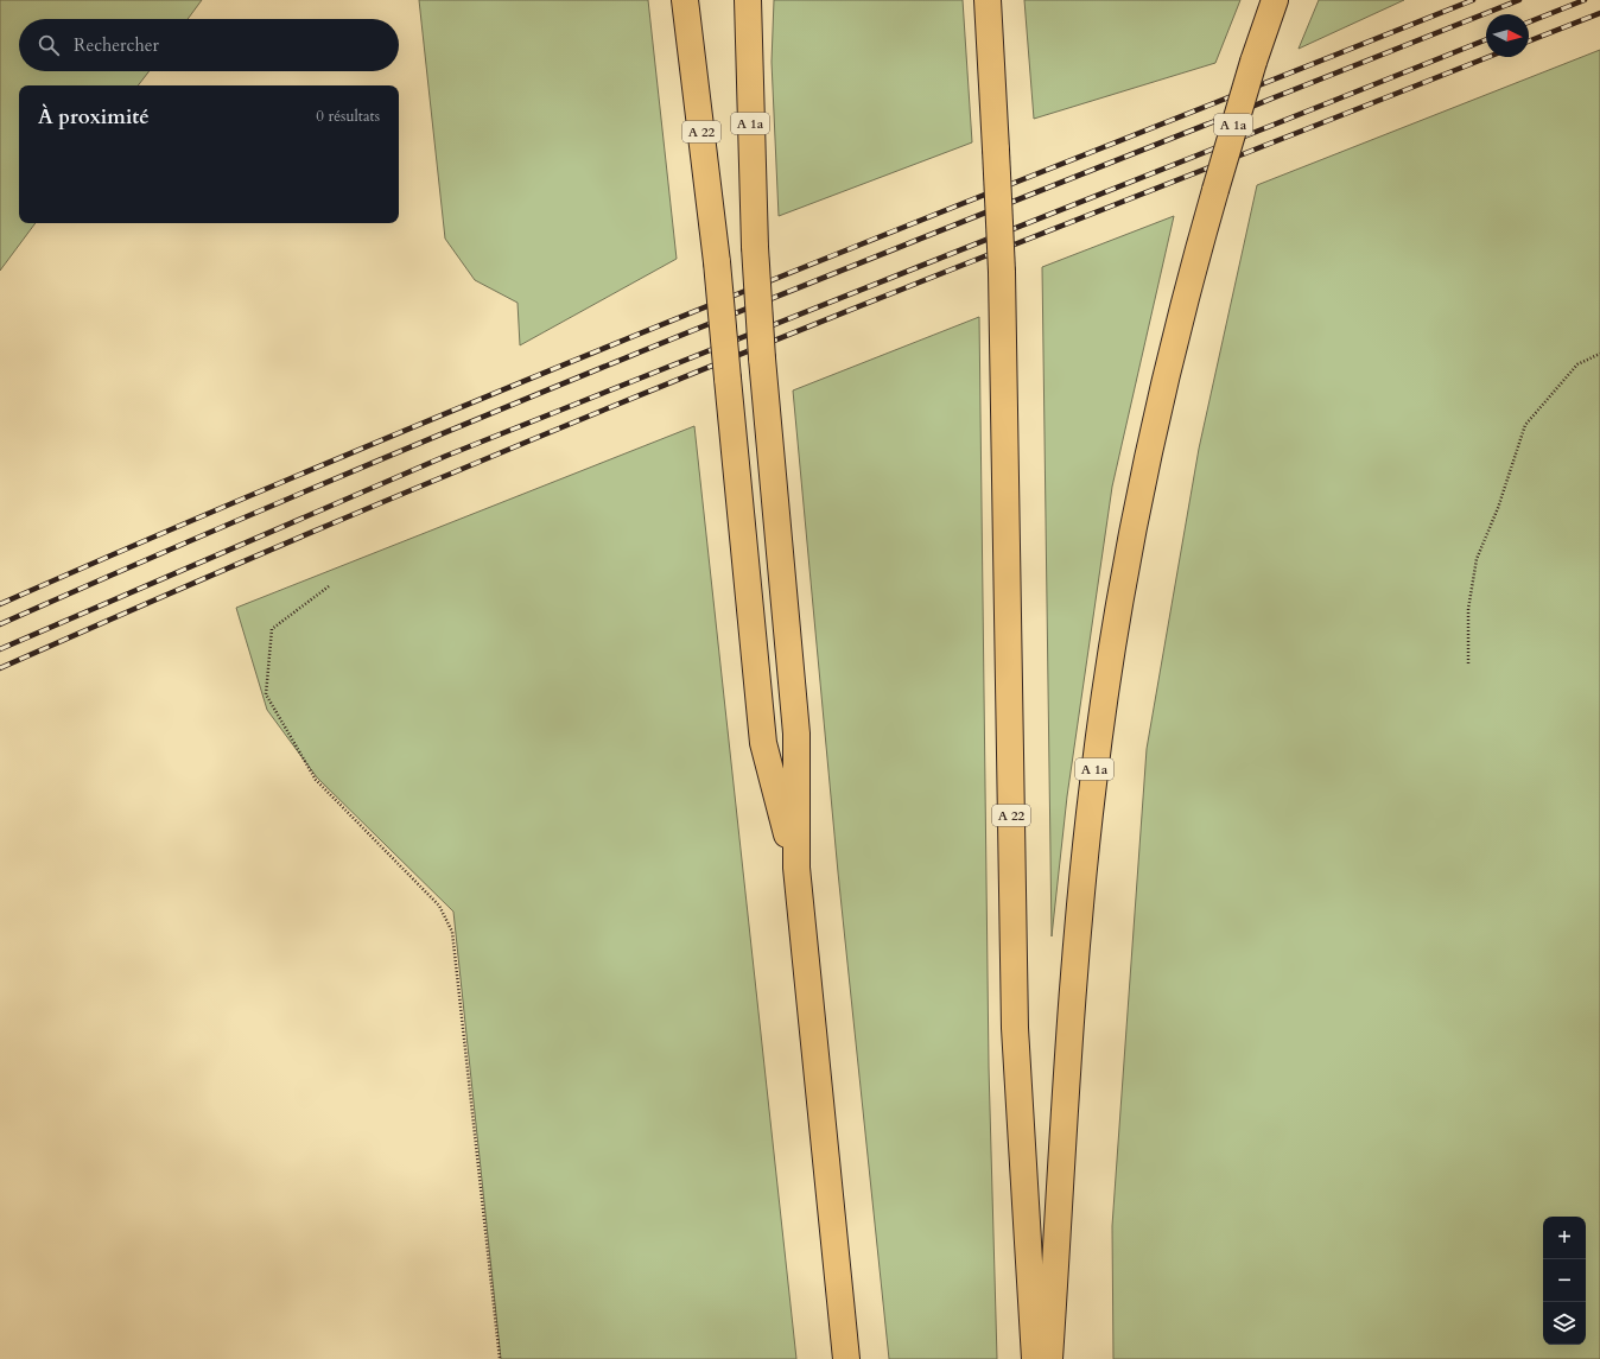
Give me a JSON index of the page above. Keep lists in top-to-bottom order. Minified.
{"streets":{"highway":["A 1a","A 22"]},"crossings":[["A 1a","A 22"]],"north":"right","page":{"search":"Rechercher","heading":["À proximité","0 résultats"],"map_buttons":["+","−"]}}
